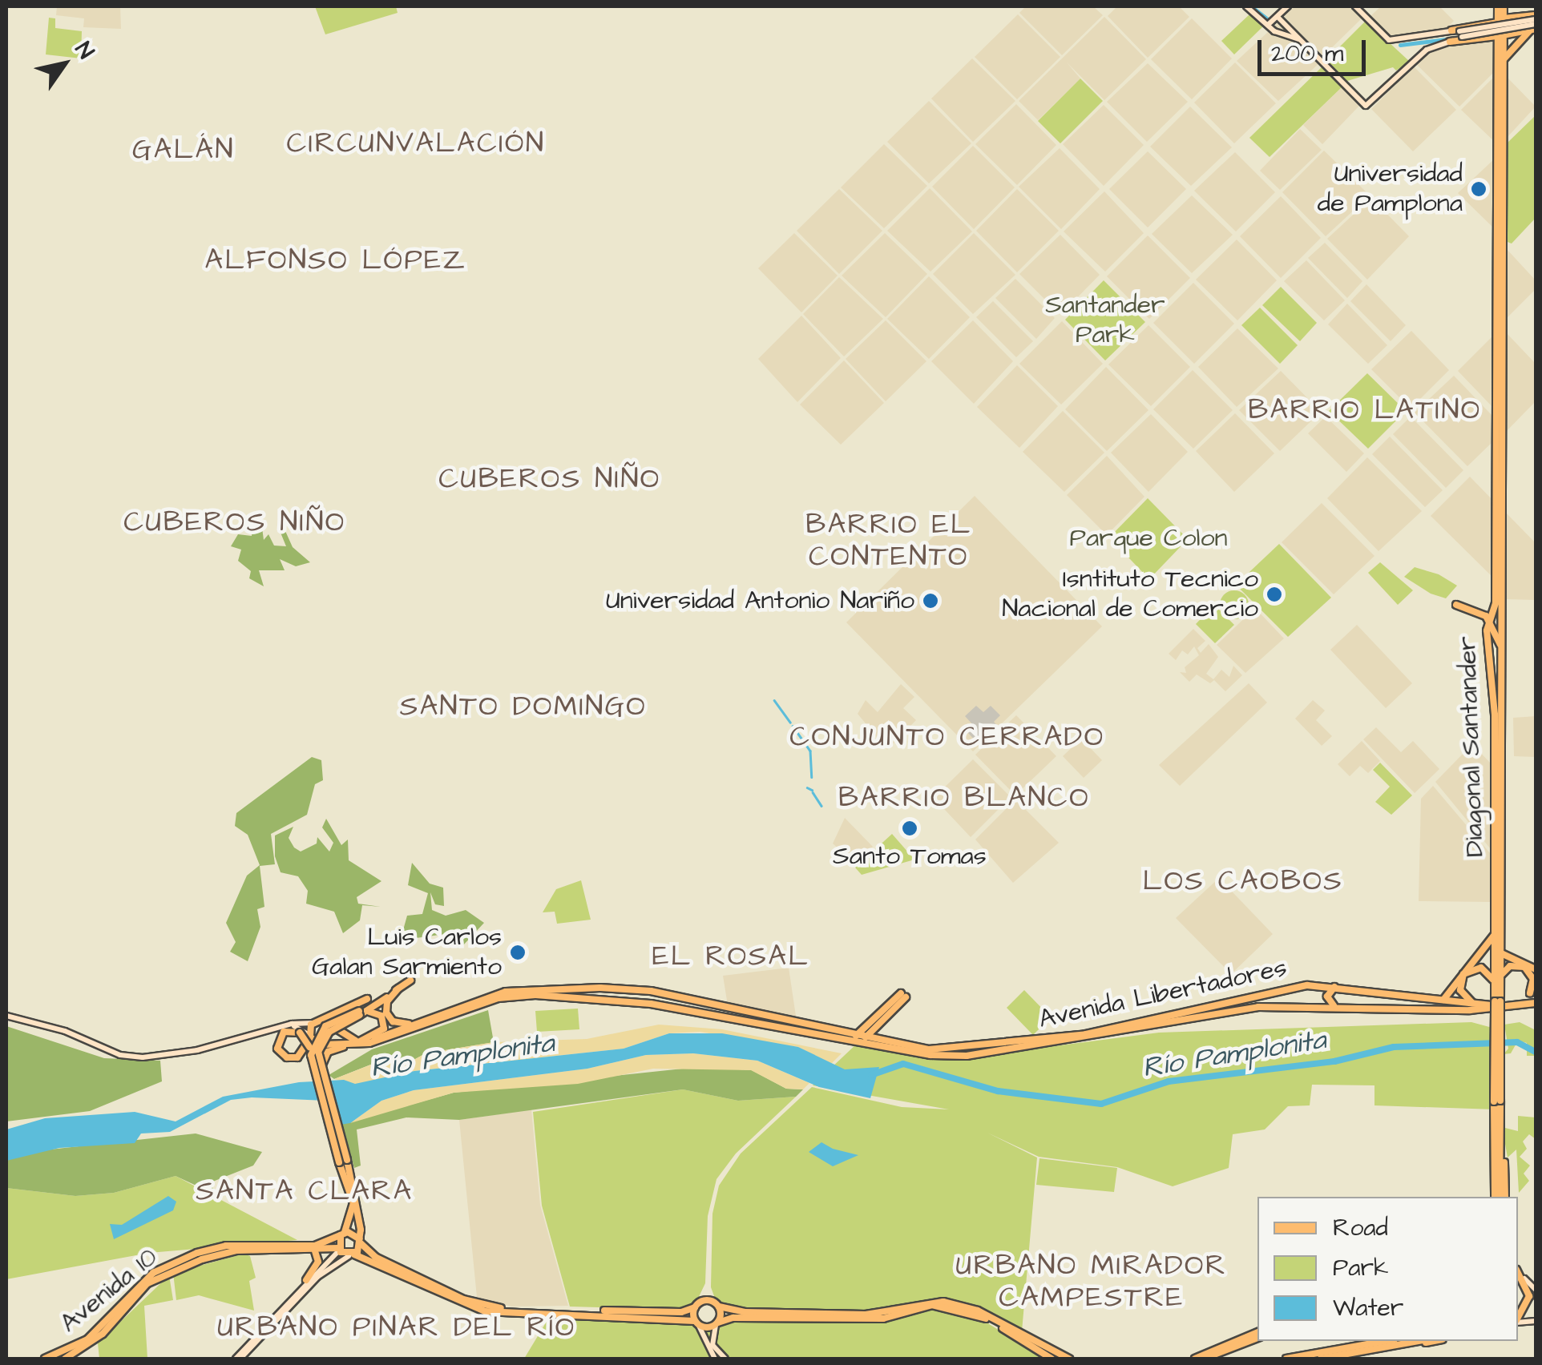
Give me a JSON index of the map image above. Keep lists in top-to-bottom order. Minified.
{"streets":{"main road":["Diagonal Santander","Avenida Libertadores","Avenida 10"]},"districts":["CIRCUNVALACIÓN","GALÁN","ALFONSO LÓPEZ","BARRIO LATINO","CUBEROS NIÑO","CUBEROS NIÑO","BARRIO EL CONTENTO","SANTO DOMINGO","CONJUNTO CERRADO","BARRIO BLANCO","LOS CAOBOS","EL ROSAL","SANTA CLARA","URBANO MIRADOR CAMPESTRE","URBANO PINAR DEL RÍO"],"water":["Río Pamplonita"],"parks":["Santander Park","Parque Colon"],"places":["Universidad de Pamplona","Isntituto Tecnico Nacional de Comercio","Universidad Antonio Nariño","Santo Tomas","Luis Carlos Galan Sarmiento"],"legend":["Road","Park","Water"],"scale_bar":"200 m","north":"top right"}
